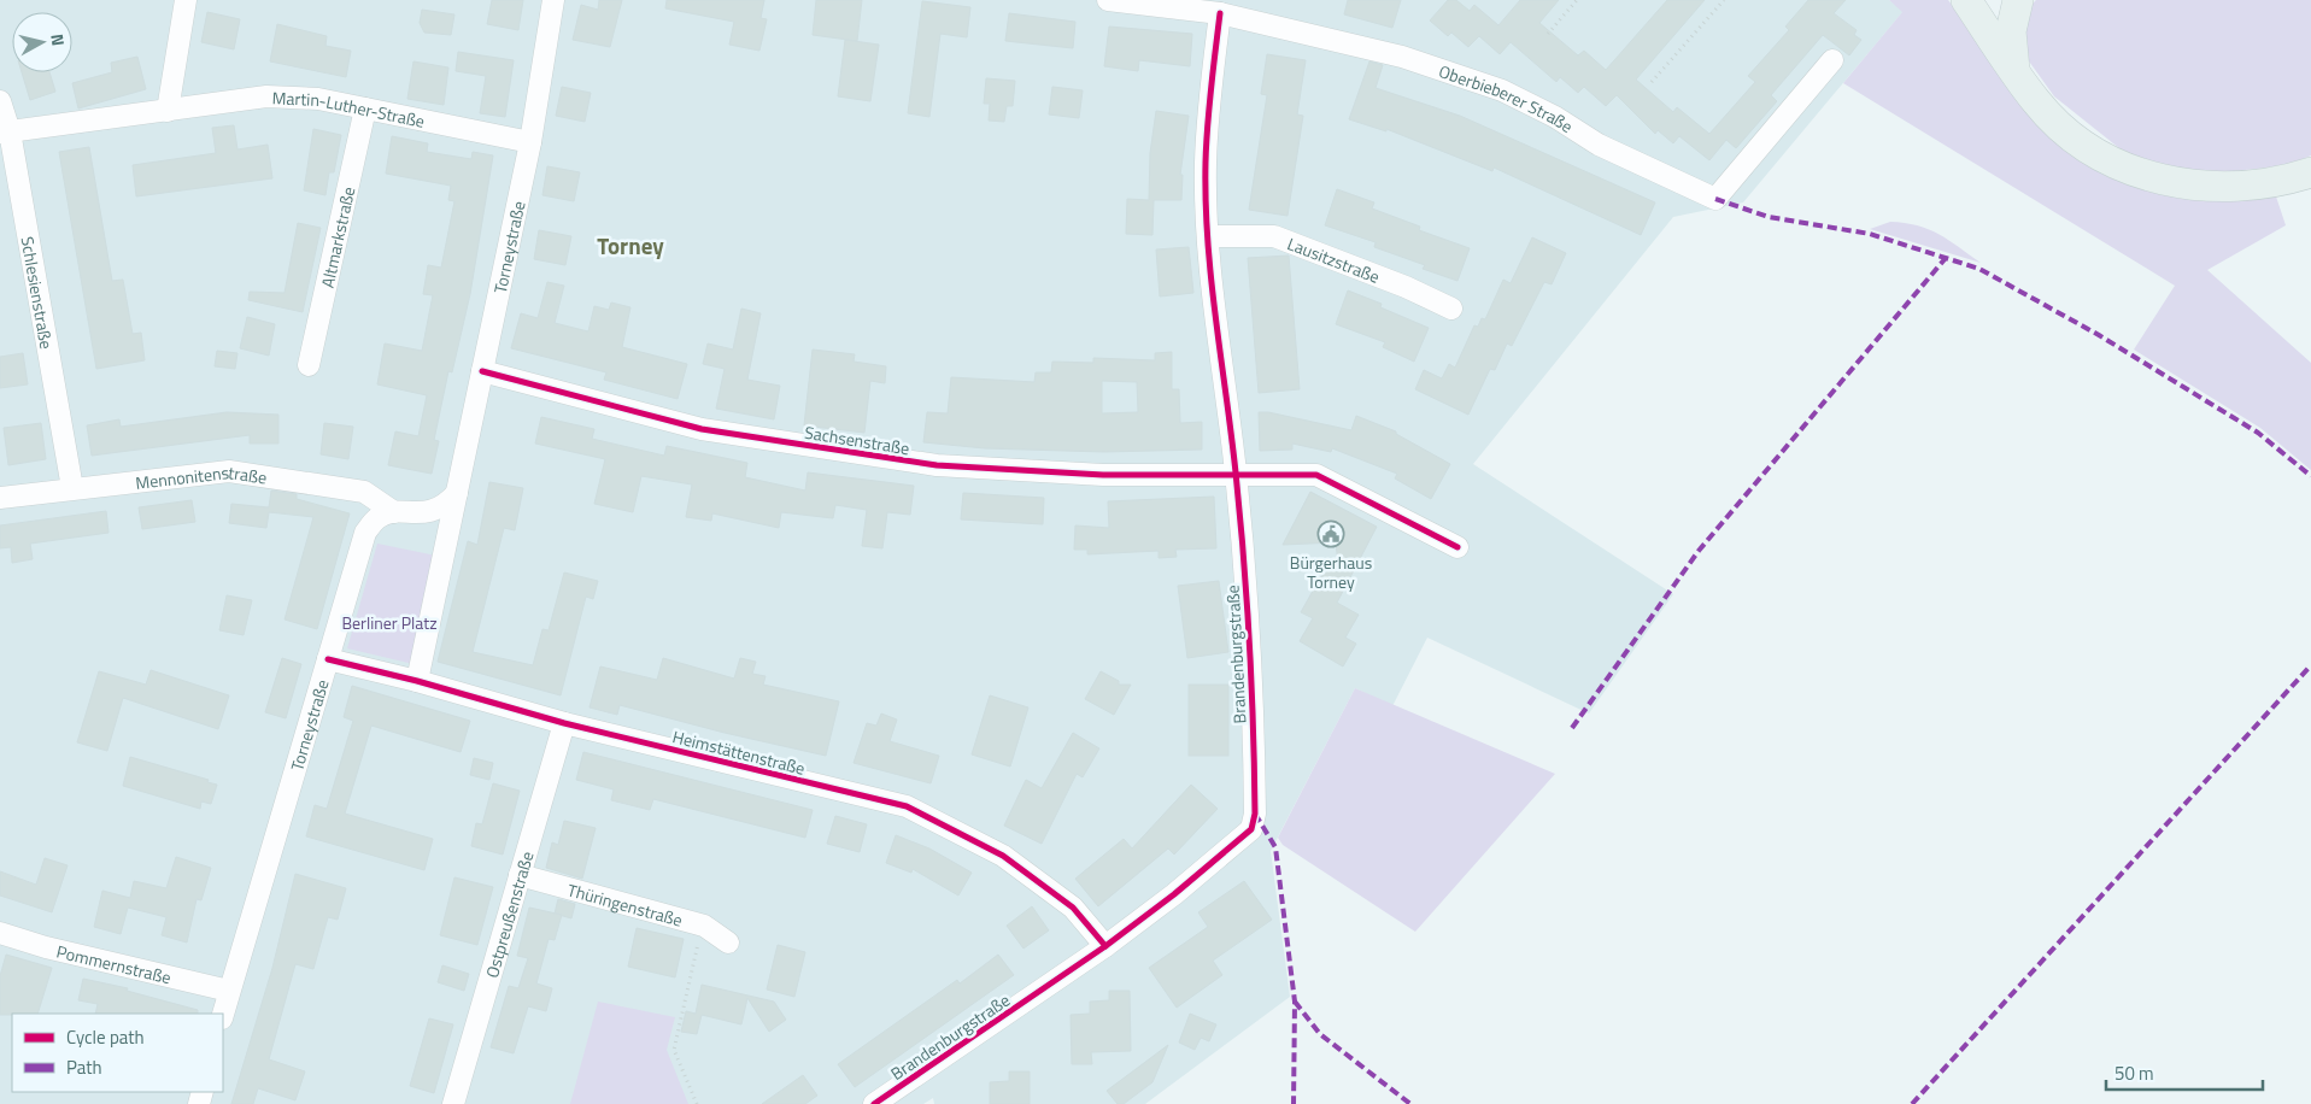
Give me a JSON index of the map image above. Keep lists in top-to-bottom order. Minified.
{"streets":{"street":["Oberbieberer Straße","Martin-Luther-Straße","Altmarkstraße","Torneystraße","Lausitzstraße","Schlesienstraße","Sachsenstraße","Mennonitenstraße","Brandenburgstraße","Heimstättenstraße","Thüringenstraße","Ostpreußenstraße","Pommernstraße"]},"crossings":[["Oberbieberer Straße","Brandenburgstraße"],["Martin-Luther-Straße","Altmarkstraße"],["Martin-Luther-Straße","Torneystraße"],["Martin-Luther-Straße","Schlesienstraße"],["Torneystraße","Sachsenstraße"],["Torneystraße","Mennonitenstraße"],["Torneystraße","Heimstättenstraße"],["Torneystraße","Pommernstraße"],["Lausitzstraße","Brandenburgstraße"],["Schlesienstraße","Mennonitenstraße"],["Sachsenstraße","Brandenburgstraße"],["Brandenburgstraße","Heimstättenstraße"],["Heimstättenstraße","Ostpreußenstraße"],["Thüringenstraße","Ostpreußenstraße"]],"districts":["Torney"],"parks":["Berliner Platz"],"places":{"public building":["Bürgerhaus Torney"]},"legend":["Cycle path","Path"],"scale_bar":"50 m","north":"right"}
